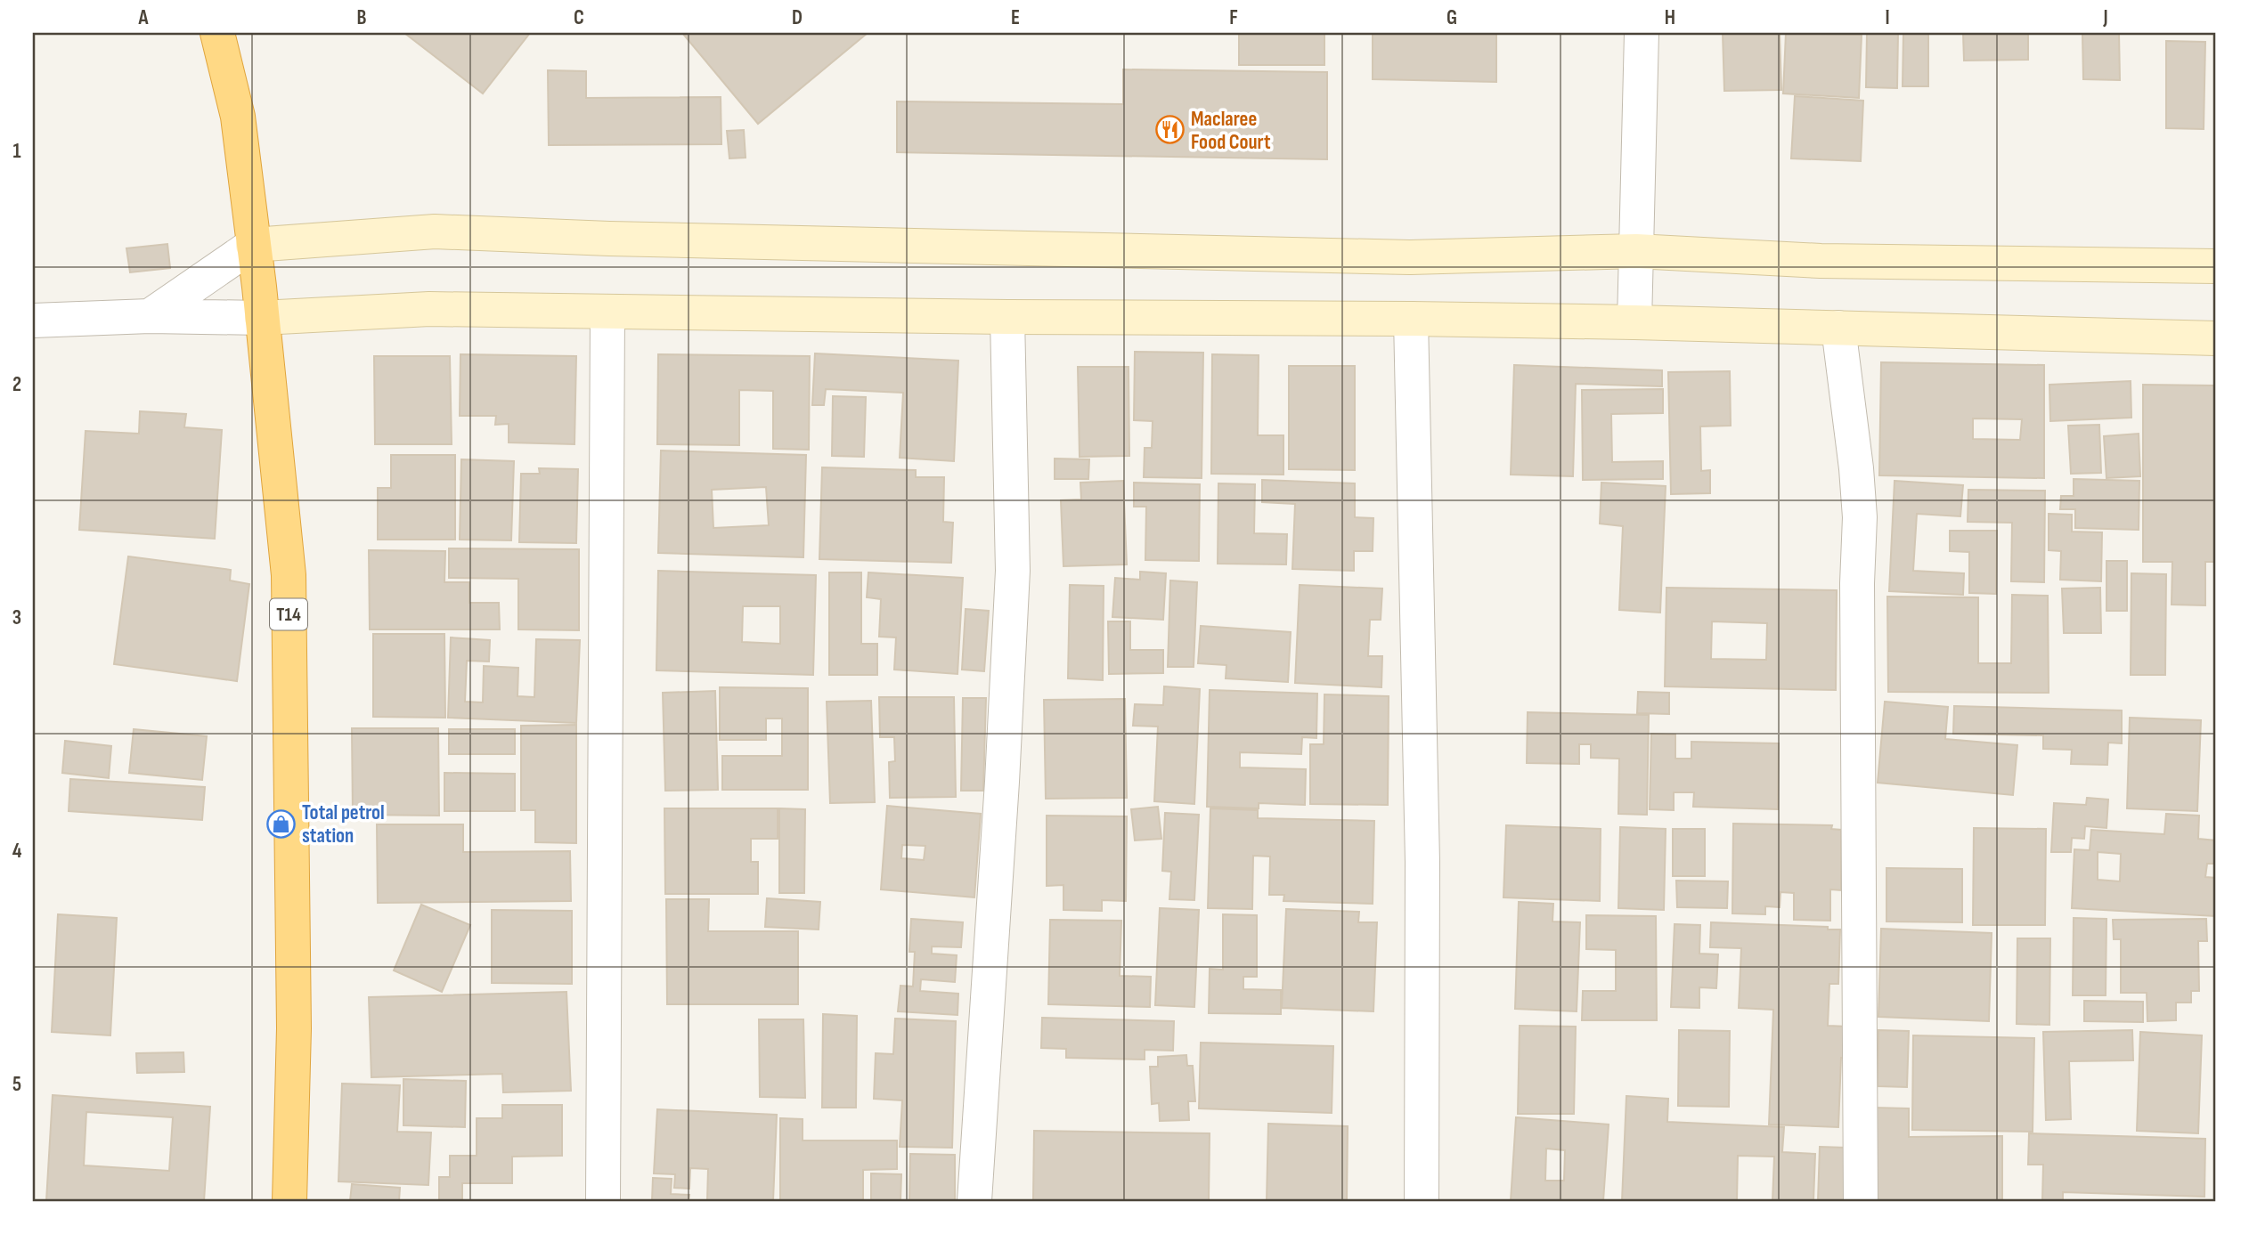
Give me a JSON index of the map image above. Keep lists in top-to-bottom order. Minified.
{"streets":{"highway":["T14"]},"places":{"restaurant":["Maclaree Food Court"],"shop":["Total petrol station"]},"grid":{"columns":["A","B","C","D","E","F","G","H","I","J"],"rows":["1","2","3","4","5"]}}
